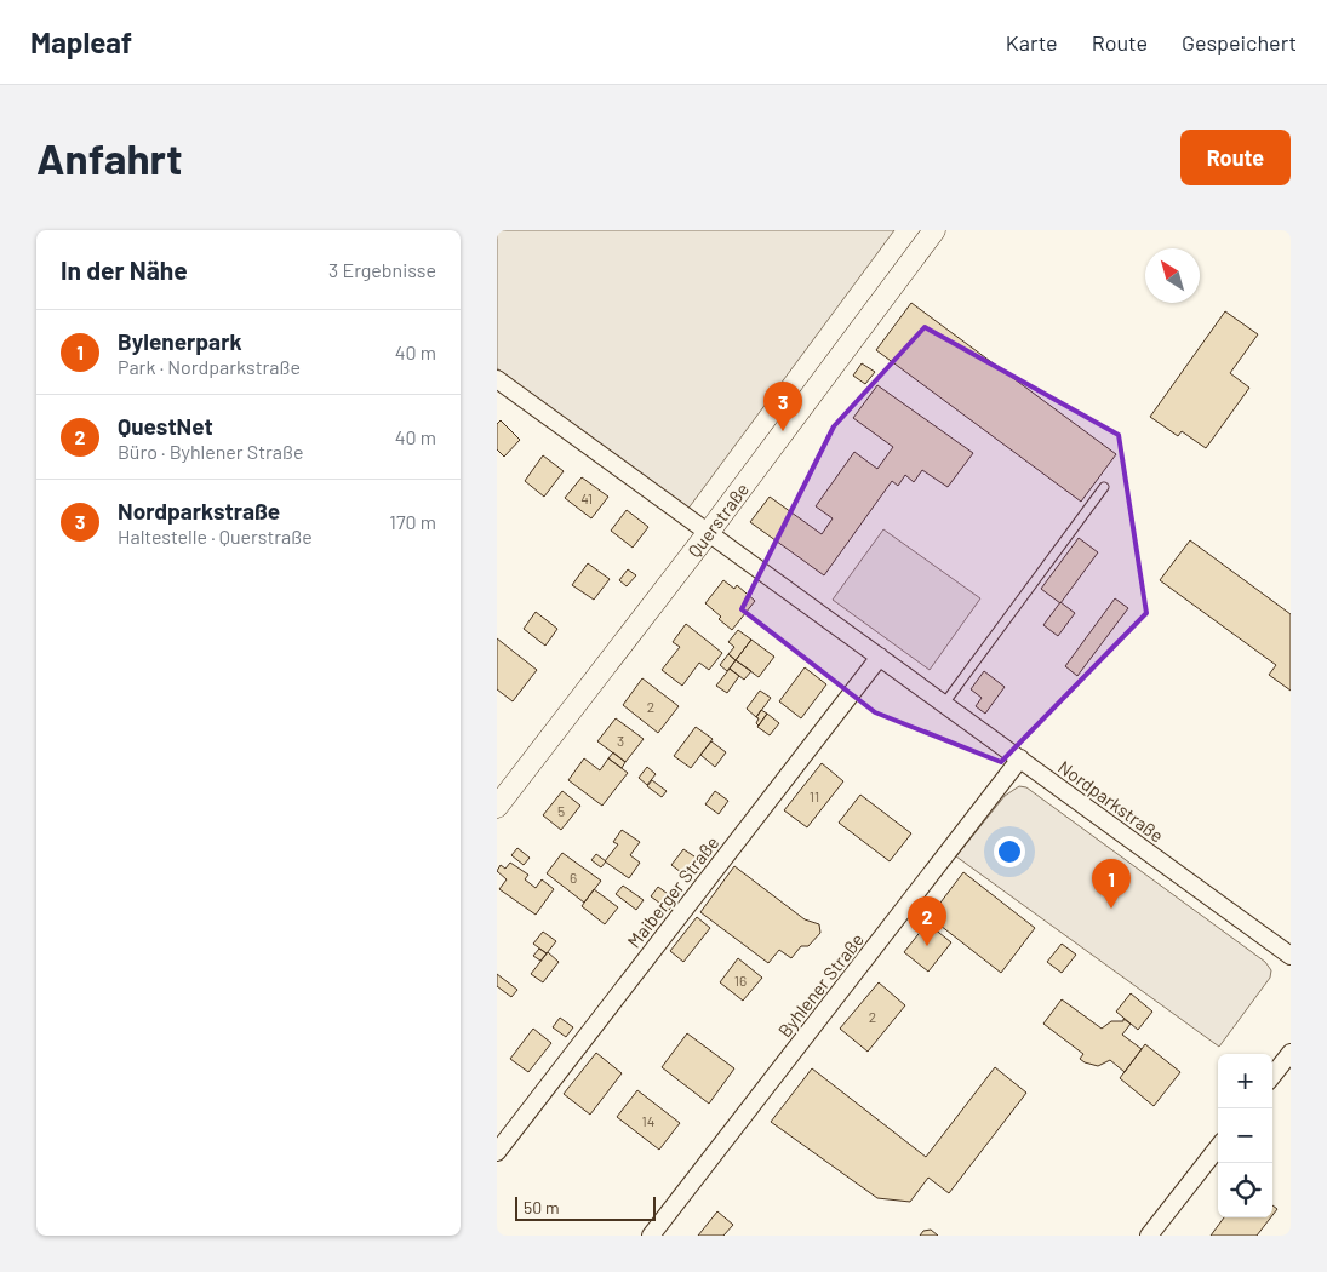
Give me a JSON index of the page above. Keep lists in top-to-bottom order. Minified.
{"streets":{"street":["Querstraße","Nordparkstraße","Maiberger Straße","Byhlener Straße"]},"crossings":[["Querstraße","Nordparkstraße"],["Nordparkstraße","Maiberger Straße"],["Nordparkstraße","Byhlener Straße"]],"house_numbers":["41","2","3","11","5","6","16","2","14"],"scale_bar":"50 m","north":"top left","page":{"header":"Mapleaf","nav":["Karte","Route","Gespeichert"],"buttons":"Route","title":"Anfahrt","heading":["In der Nähe","3 Ergebnisse"],"list":[{"mark":"1","name":"Bylenerpark","note":"Park · Nordparkstraße","value":"40 m"},{"mark":"2","name":"QuestNet","note":"Büro · Byhlener Straße","value":"40 m"},{"mark":"3","name":"Nordparkstraße","note":"Haltestelle · Querstraße","value":"170 m"}],"pins":["3","1","2"],"map_buttons":["+","−"],"scale":"50 m"}}
